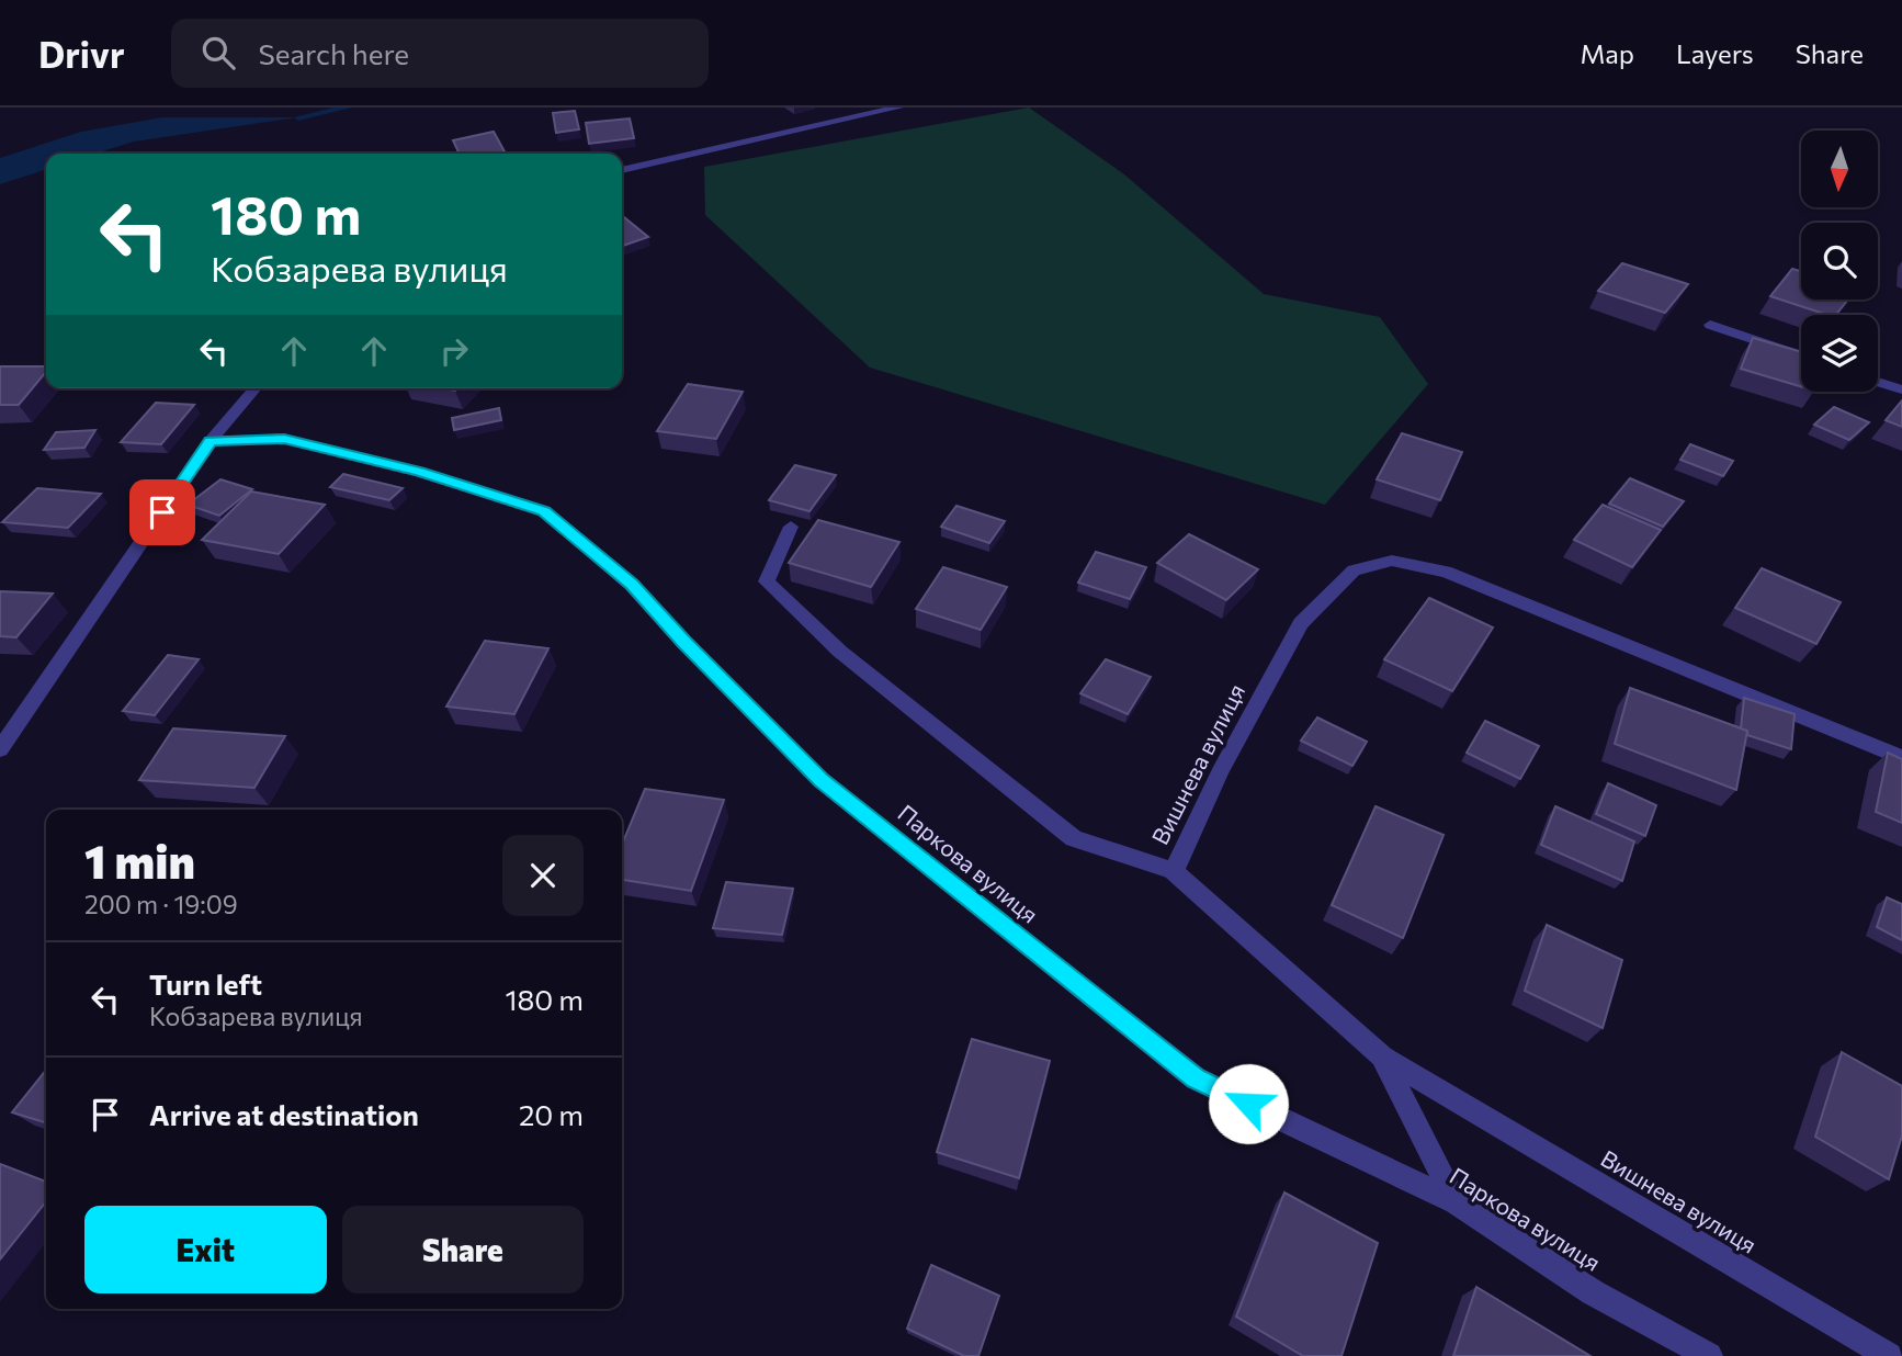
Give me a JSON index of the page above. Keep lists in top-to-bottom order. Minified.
{"streets":{"street":["Вишнева вулиця","Паркова вулиця"]},"north":"bottom","page":{"header":"Drivr","search":"Search here","nav":["Map","Layers","Share"],"turn":["180 m","Кобзарева вулиця"],"heading":["1 min","200 m · 19:09"],"list":[{"name":"Turn left","note":"Кобзарева вулиця","value":"180 m"},{"name":"Arrive at destination","value":"20 m"}],"buttons":["Exit","Share"]}}
